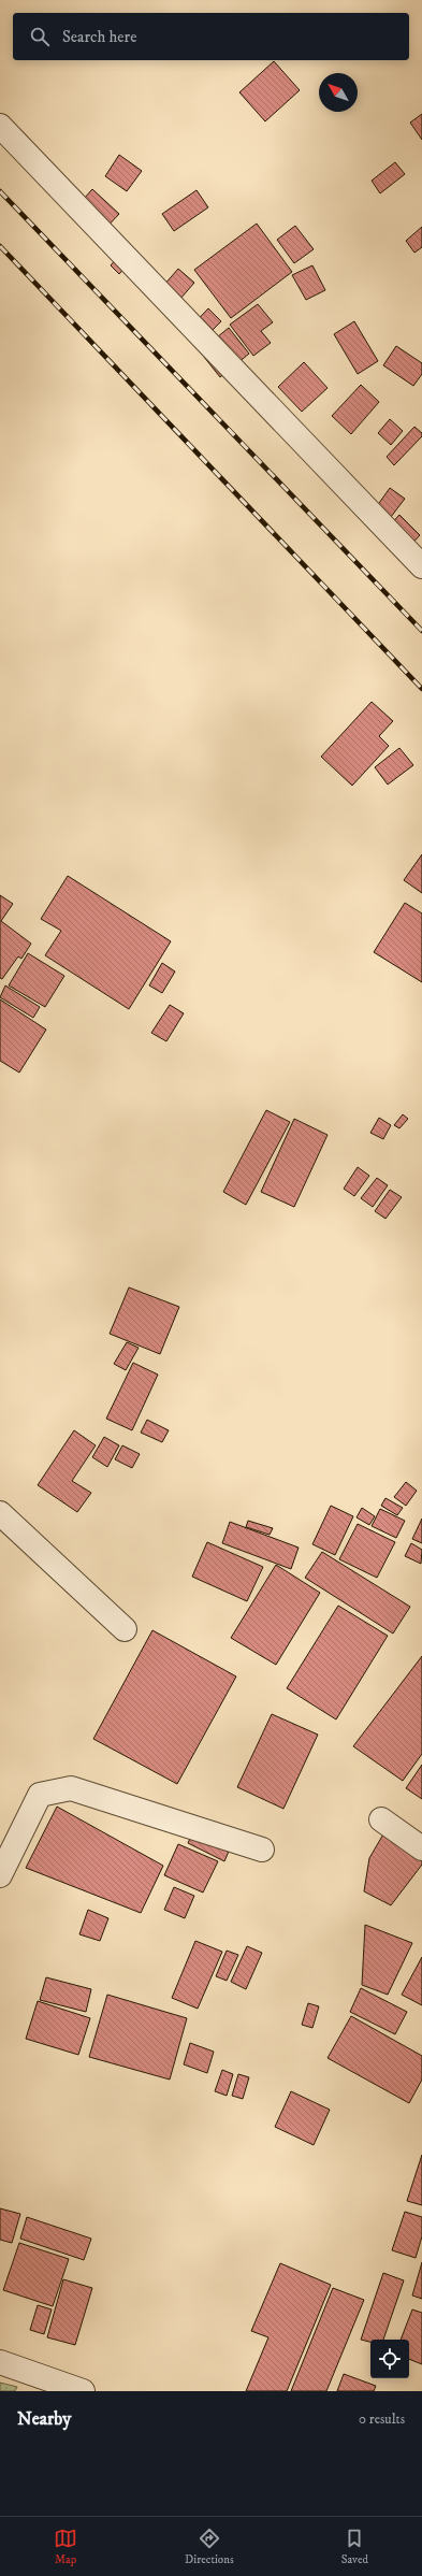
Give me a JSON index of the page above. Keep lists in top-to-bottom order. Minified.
{"north":"top left","page":{"search":"Search here","heading":["Nearby","0 results"],"nav":["Map","Directions","Saved"]}}
